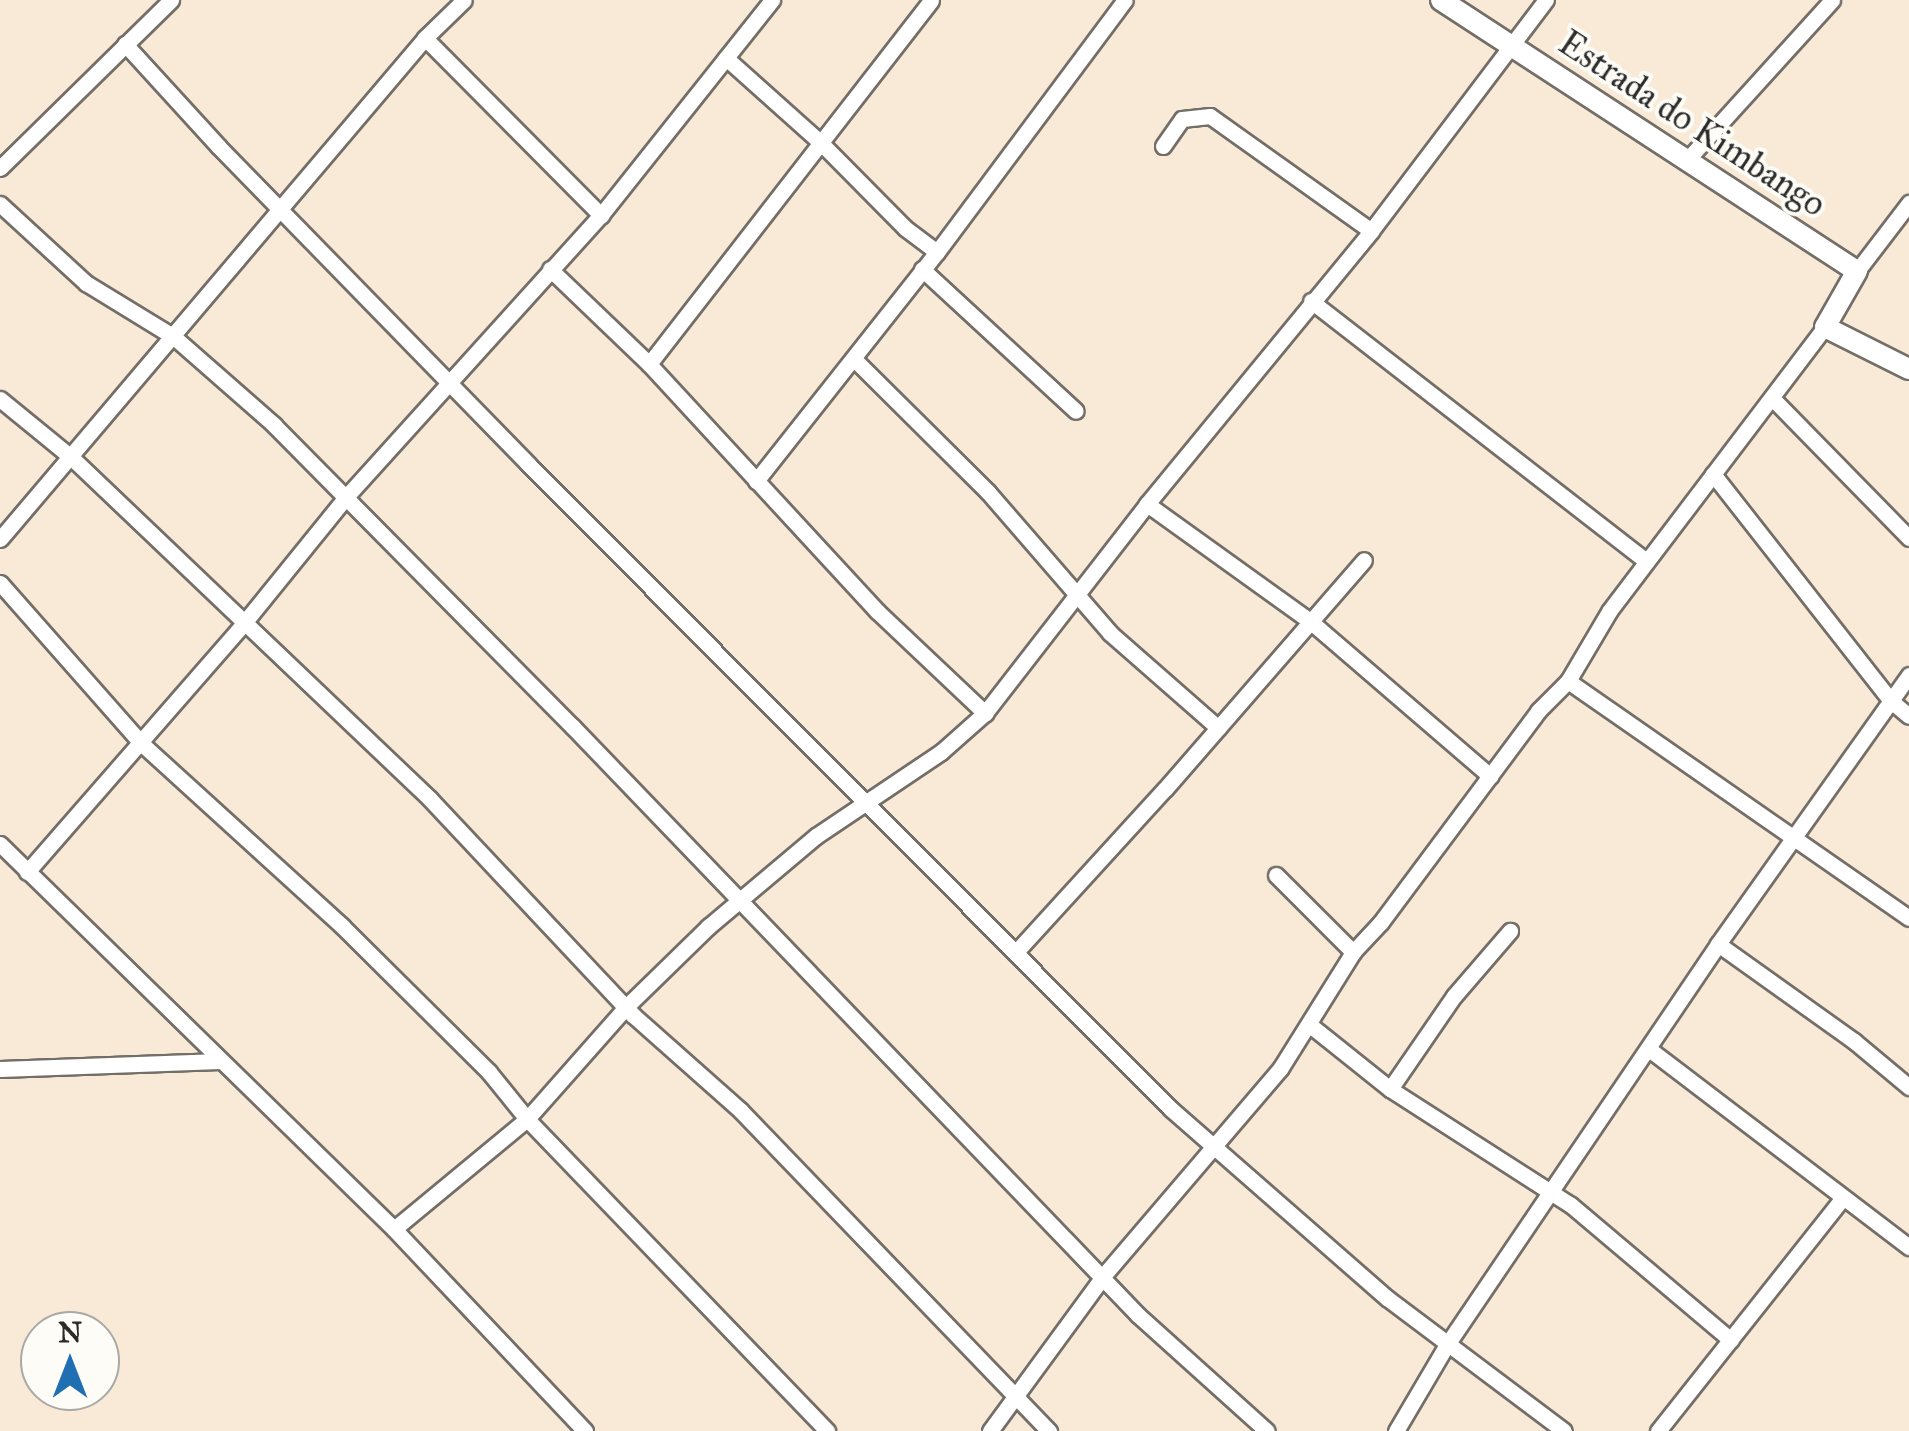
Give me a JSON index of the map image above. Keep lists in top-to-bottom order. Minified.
{"streets":{"street":["Estrada do Kimbango"]},"north":"top"}
